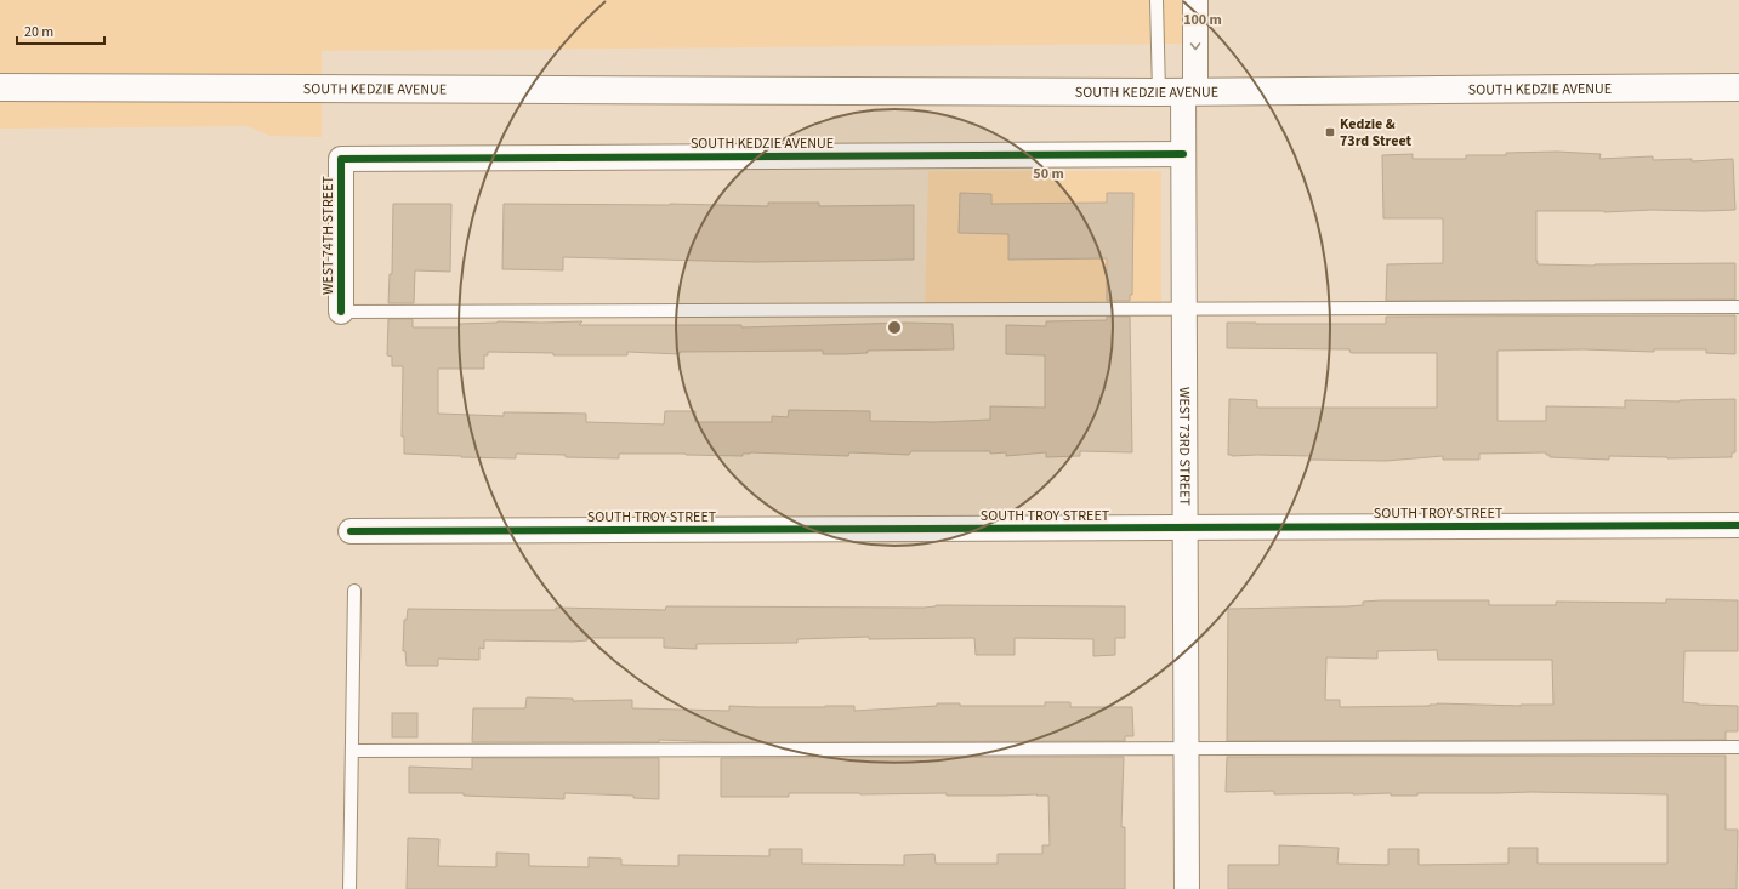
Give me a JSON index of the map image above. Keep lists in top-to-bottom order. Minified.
{"streets":{"main road":["SOUTH KEDZIE AVENUE"],"street":["WEST 74TH STREET","WEST 73RD STREET","SOUTH TROY STREET"]},"crossings":[["SOUTH KEDZIE AVENUE","WEST 74TH STREET"],["SOUTH KEDZIE AVENUE","WEST 73RD STREET"],["WEST 73RD STREET","SOUTH TROY STREET"]],"places":{"transit":["Kedzie & 73rd Street"]},"scale_bar":"20 m","rings":["100 m","50 m"]}
